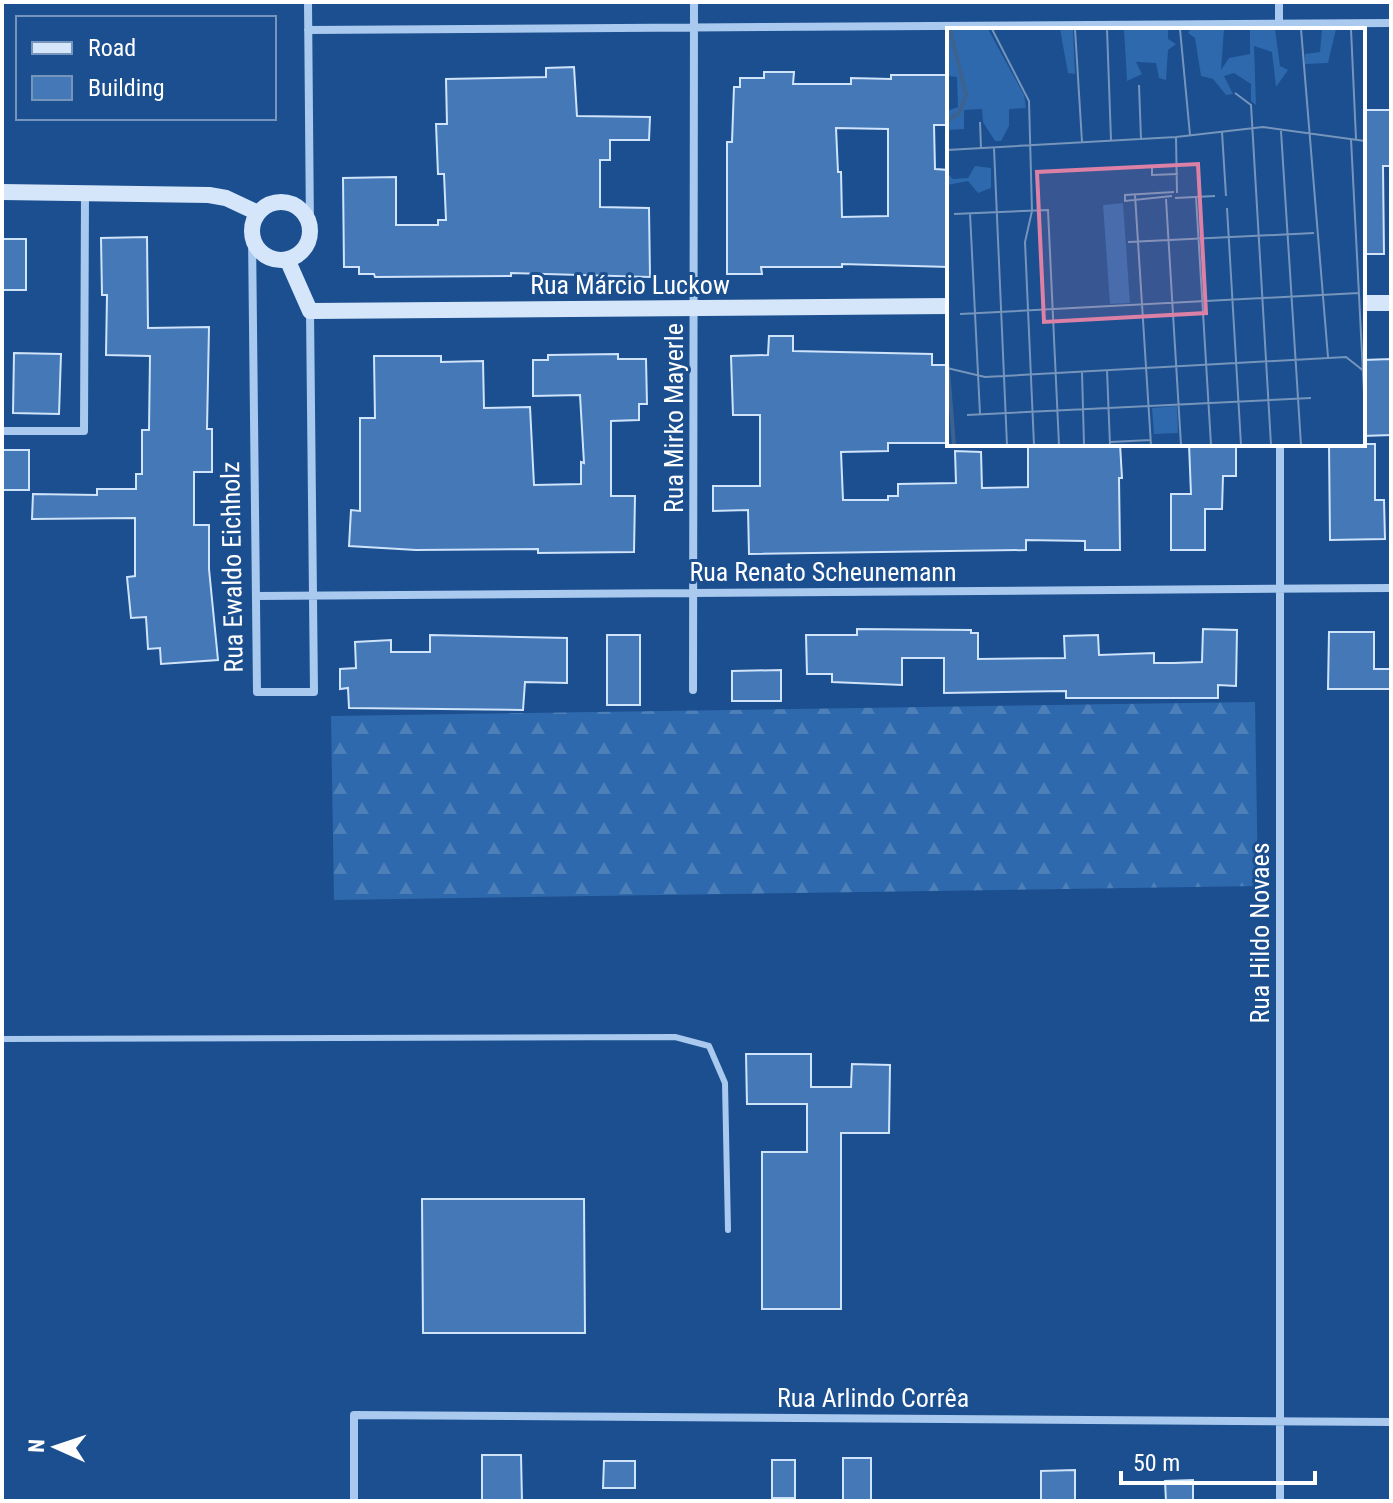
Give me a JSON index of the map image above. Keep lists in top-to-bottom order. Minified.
{"streets":{"street":["Rua Márcio Luckow","Rua Mirko Mayerle","Rua Ewaldo Eichholz","Rua Renato Scheunemann","Rua Hildo Novaes","Rua Arlindo Corrêa"]},"crossings":[["Rua Márcio Luckow","Rua Mirko Mayerle"],["Rua Márcio Luckow","Rua Ewaldo Eichholz"],["Rua Mirko Mayerle","Rua Renato Scheunemann"],["Rua Ewaldo Eichholz","Rua Renato Scheunemann"],["Rua Renato Scheunemann","Rua Hildo Novaes"],["Rua Hildo Novaes","Rua Arlindo Corrêa"]],"legend":["Road","Building"],"scale_bar":"50 m","north":"left"}
